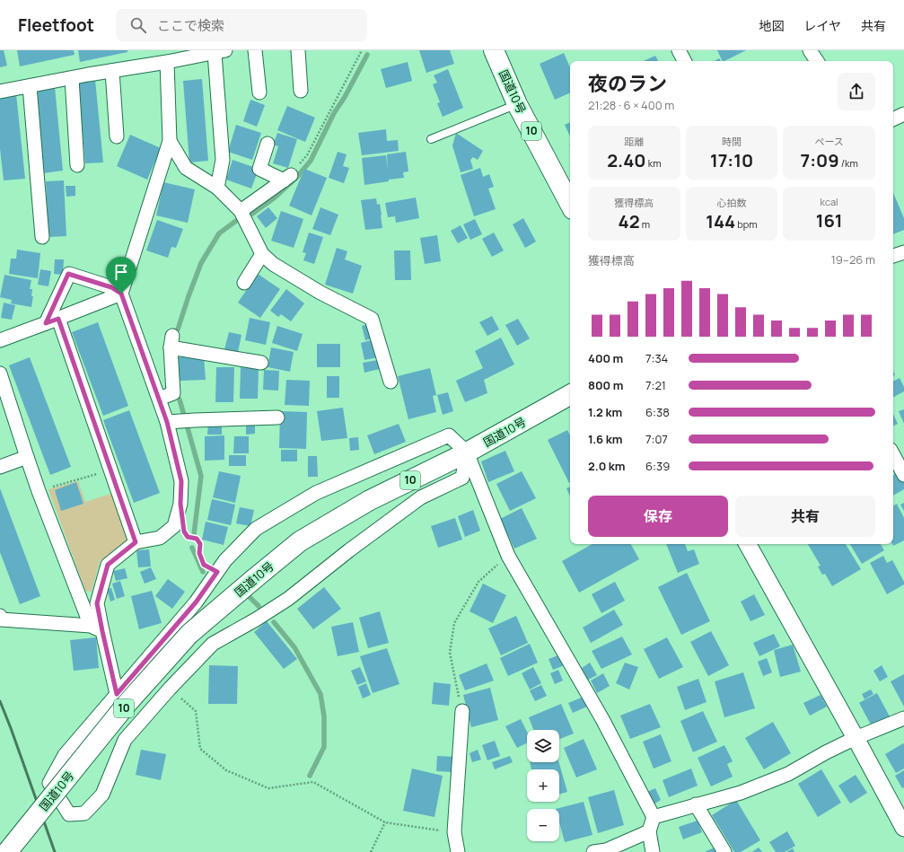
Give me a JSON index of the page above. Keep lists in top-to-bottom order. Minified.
{"streets":{"highway":["国道10号","10"]},"page":{"header":"Fleetfoot","search":"ここで検索","nav":["地図","レイヤ","共有"],"heading":["夜のラン","21:28 · 6 × 400 m"],"stats":[["距離","2.40 km"],["時間","17:10"],["ペース","7:09 /km"],["獲得標高","42 m"],["心拍数","144 bpm"],["kcal","161"]],"chart":["獲得標高","19–26 m"],"list":[{"name":"400 m","note":"7:34"},{"name":"800 m","note":"7:21"},{"name":"1.2 km","note":"6:38"},{"name":"1.6 km","note":"7:07"},{"name":"2.0 km","note":"6:39"}],"buttons":["保存","共有"],"map_buttons":["+","−"]}}
